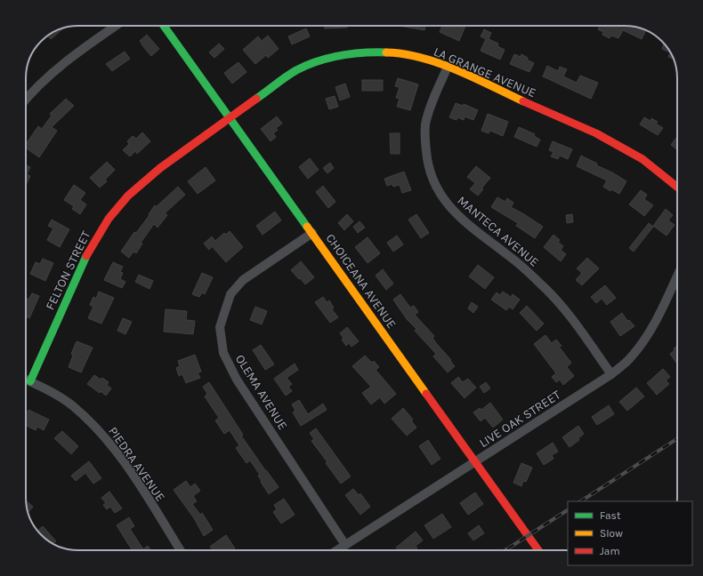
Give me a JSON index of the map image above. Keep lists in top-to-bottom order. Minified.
{"streets":{"street":["LA GRANGE AVENUE","MANTECA AVENUE","FELTON STREET","CHOICEANA AVENUE","OLEMA AVENUE","LIVE OAK STREET","PIEDRA AVENUE"]},"crossings":[["LA GRANGE AVENUE","MANTECA AVENUE"],["LA GRANGE AVENUE","FELTON STREET"],["LA GRANGE AVENUE","CHOICEANA AVENUE"],["MANTECA AVENUE","LIVE OAK STREET"],["FELTON STREET","CHOICEANA AVENUE"],["FELTON STREET","PIEDRA AVENUE"],["CHOICEANA AVENUE","OLEMA AVENUE"],["CHOICEANA AVENUE","LIVE OAK STREET"],["OLEMA AVENUE","LIVE OAK STREET"]],"legend":["Fast","Slow","Jam"]}
